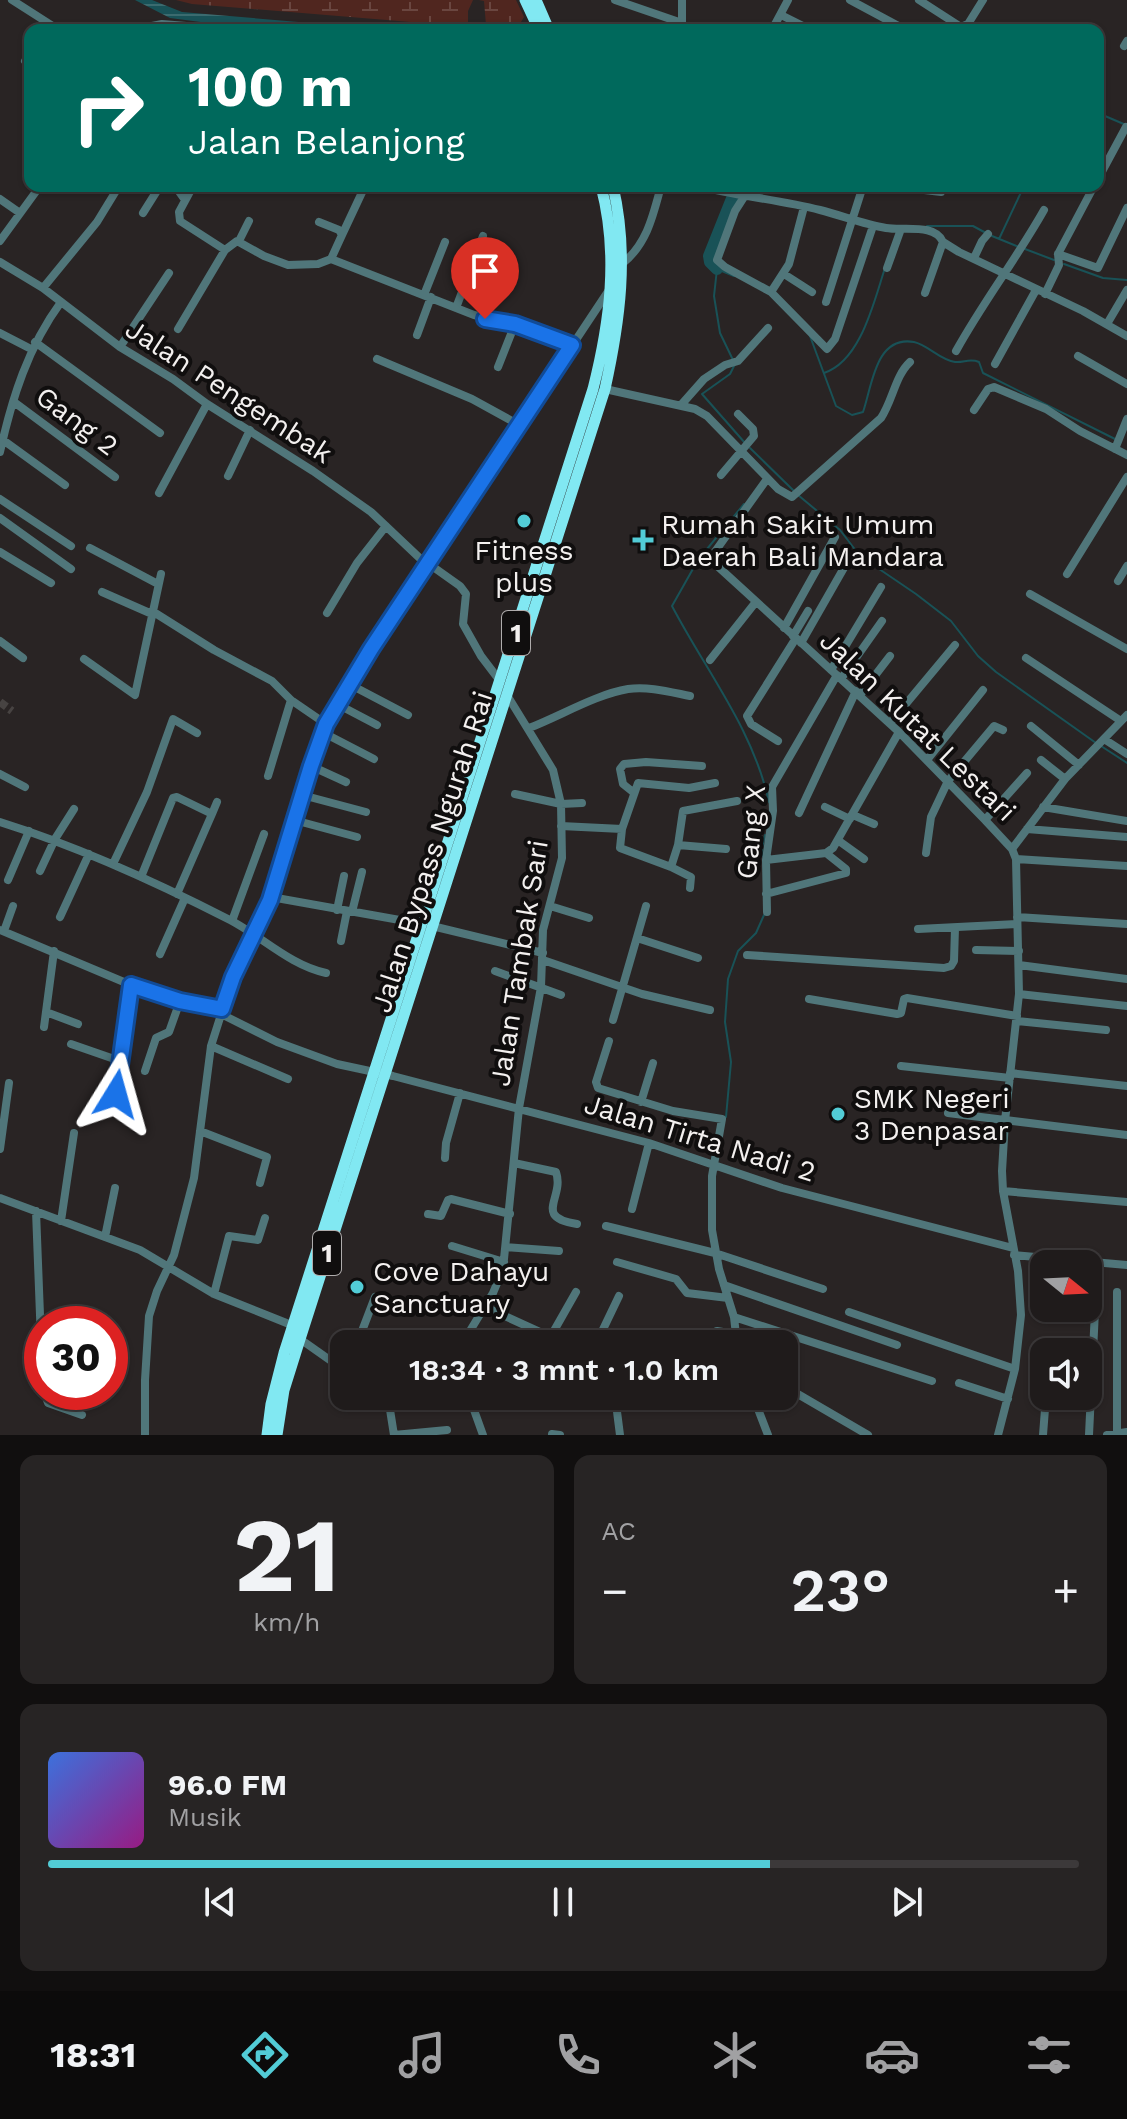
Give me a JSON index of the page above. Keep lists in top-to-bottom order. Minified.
{"streets":{"highway":["1","Jalan Bypass Ngurah Rai"],"street":["Jalan Pengembak","Gang 2","Jalan Kutat Lestari","Gang X","Jalan Tambak Sari","Jalan Tirta Nadi 2"]},"crossings":[["Jalan Pengembak","Jalan Bypass Ngurah Rai"],["Jalan Kutat Lestari","Gang X"],["Jalan Kutat Lestari","Jalan Tirta Nadi 2"],["Jalan Bypass Ngurah Rai","Jalan Tambak Sari"],["Jalan Bypass Ngurah Rai","Jalan Tirta Nadi 2"],["Jalan Tambak Sari","Jalan Tirta Nadi 2"]],"places":{"other":["Fitness plus","SMK Negeri 3 Denpasar","Cove Dahayu Sanctuary"],"health":["Rumah Sakit Umum Daerah Bali Mandara"]},"north":"right","page":{"turn":["100 m","Jalan Belanjong"],"limit":"30","trip":"18:34 · 3 mnt · 1.0 km","tile":[["21","km/h"],"AC"],"heat":["−","23°","+"],"song":["96.0 FM","Musik"],"tabs":"18:31"}}
